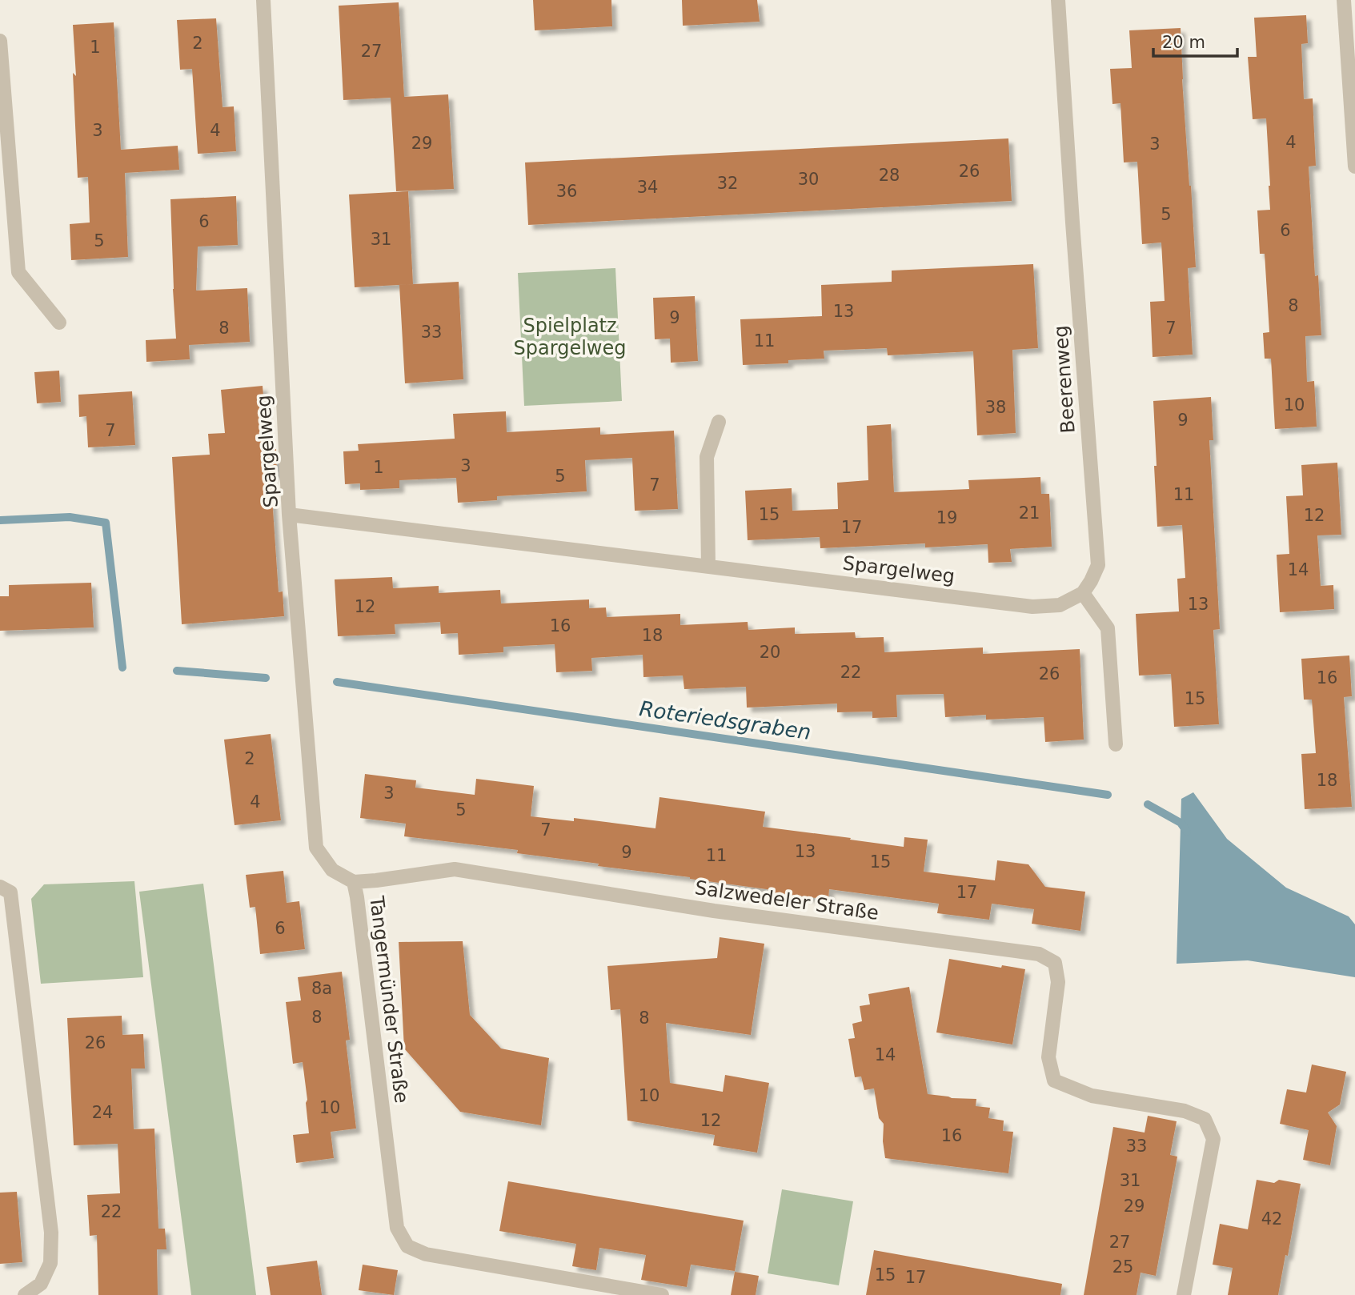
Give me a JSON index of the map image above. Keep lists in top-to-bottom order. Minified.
{"streets":{"street":["Beerenweg","Spargelweg","Salzwedeler Straße","Tangermünder Straße"]},"crossings":[["Beerenweg","Spargelweg"],["Spargelweg","Tangermünder Straße"],["Salzwedeler Straße","Tangermünder Straße"]],"water":["Roteriedsgraben"],"parks":["Spielplatz Spargelweg"],"house_numbers":["2","1","27","3","4","4","29","3","26","28","30","32","34","36","5","6","6","31","5","8","13","9","8","7","33","11","10","38","9","7","3","1","5","7","11","21","15","12","19","17","14","13","12","16","18","20","22","26","16","15","2","18","3","4","5","7","13","9","11","15","17","6","8a","8","8","26","14","10","10","24","12","16","33","31","29","22","42","27","25","15","17"],"scale_bar":"20 m"}
